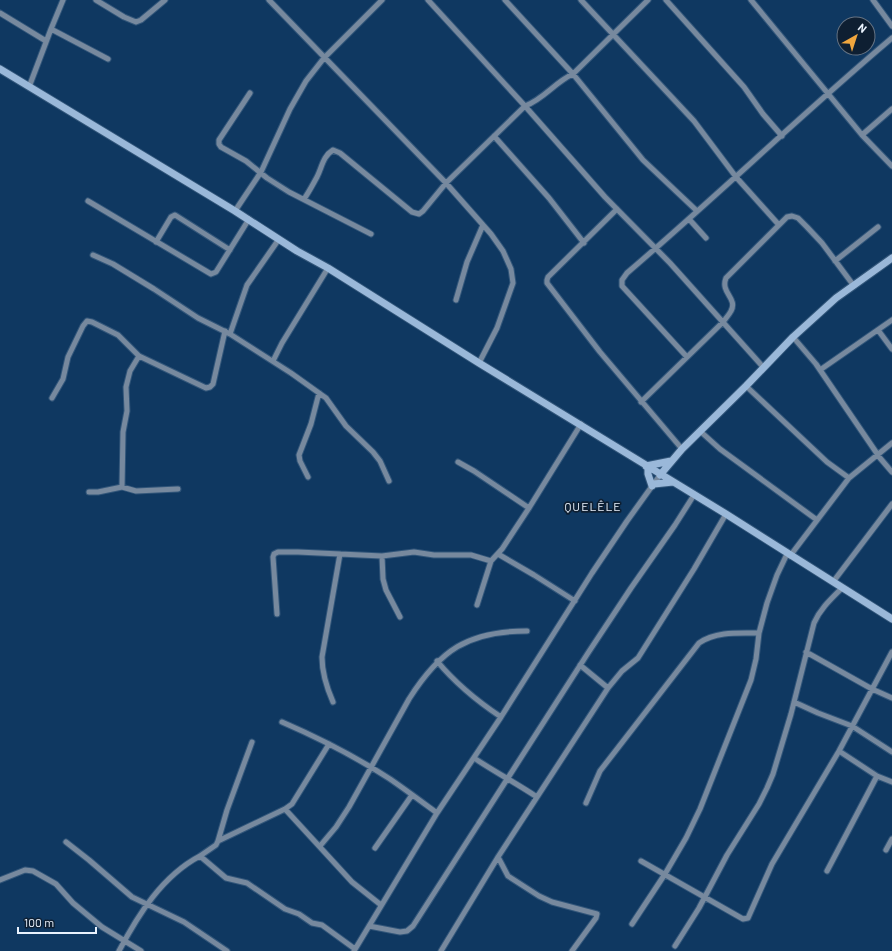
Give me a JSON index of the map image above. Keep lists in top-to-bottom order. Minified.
{"districts":["QUELÊLE"],"scale_bar":"100 m","north":"top right"}
